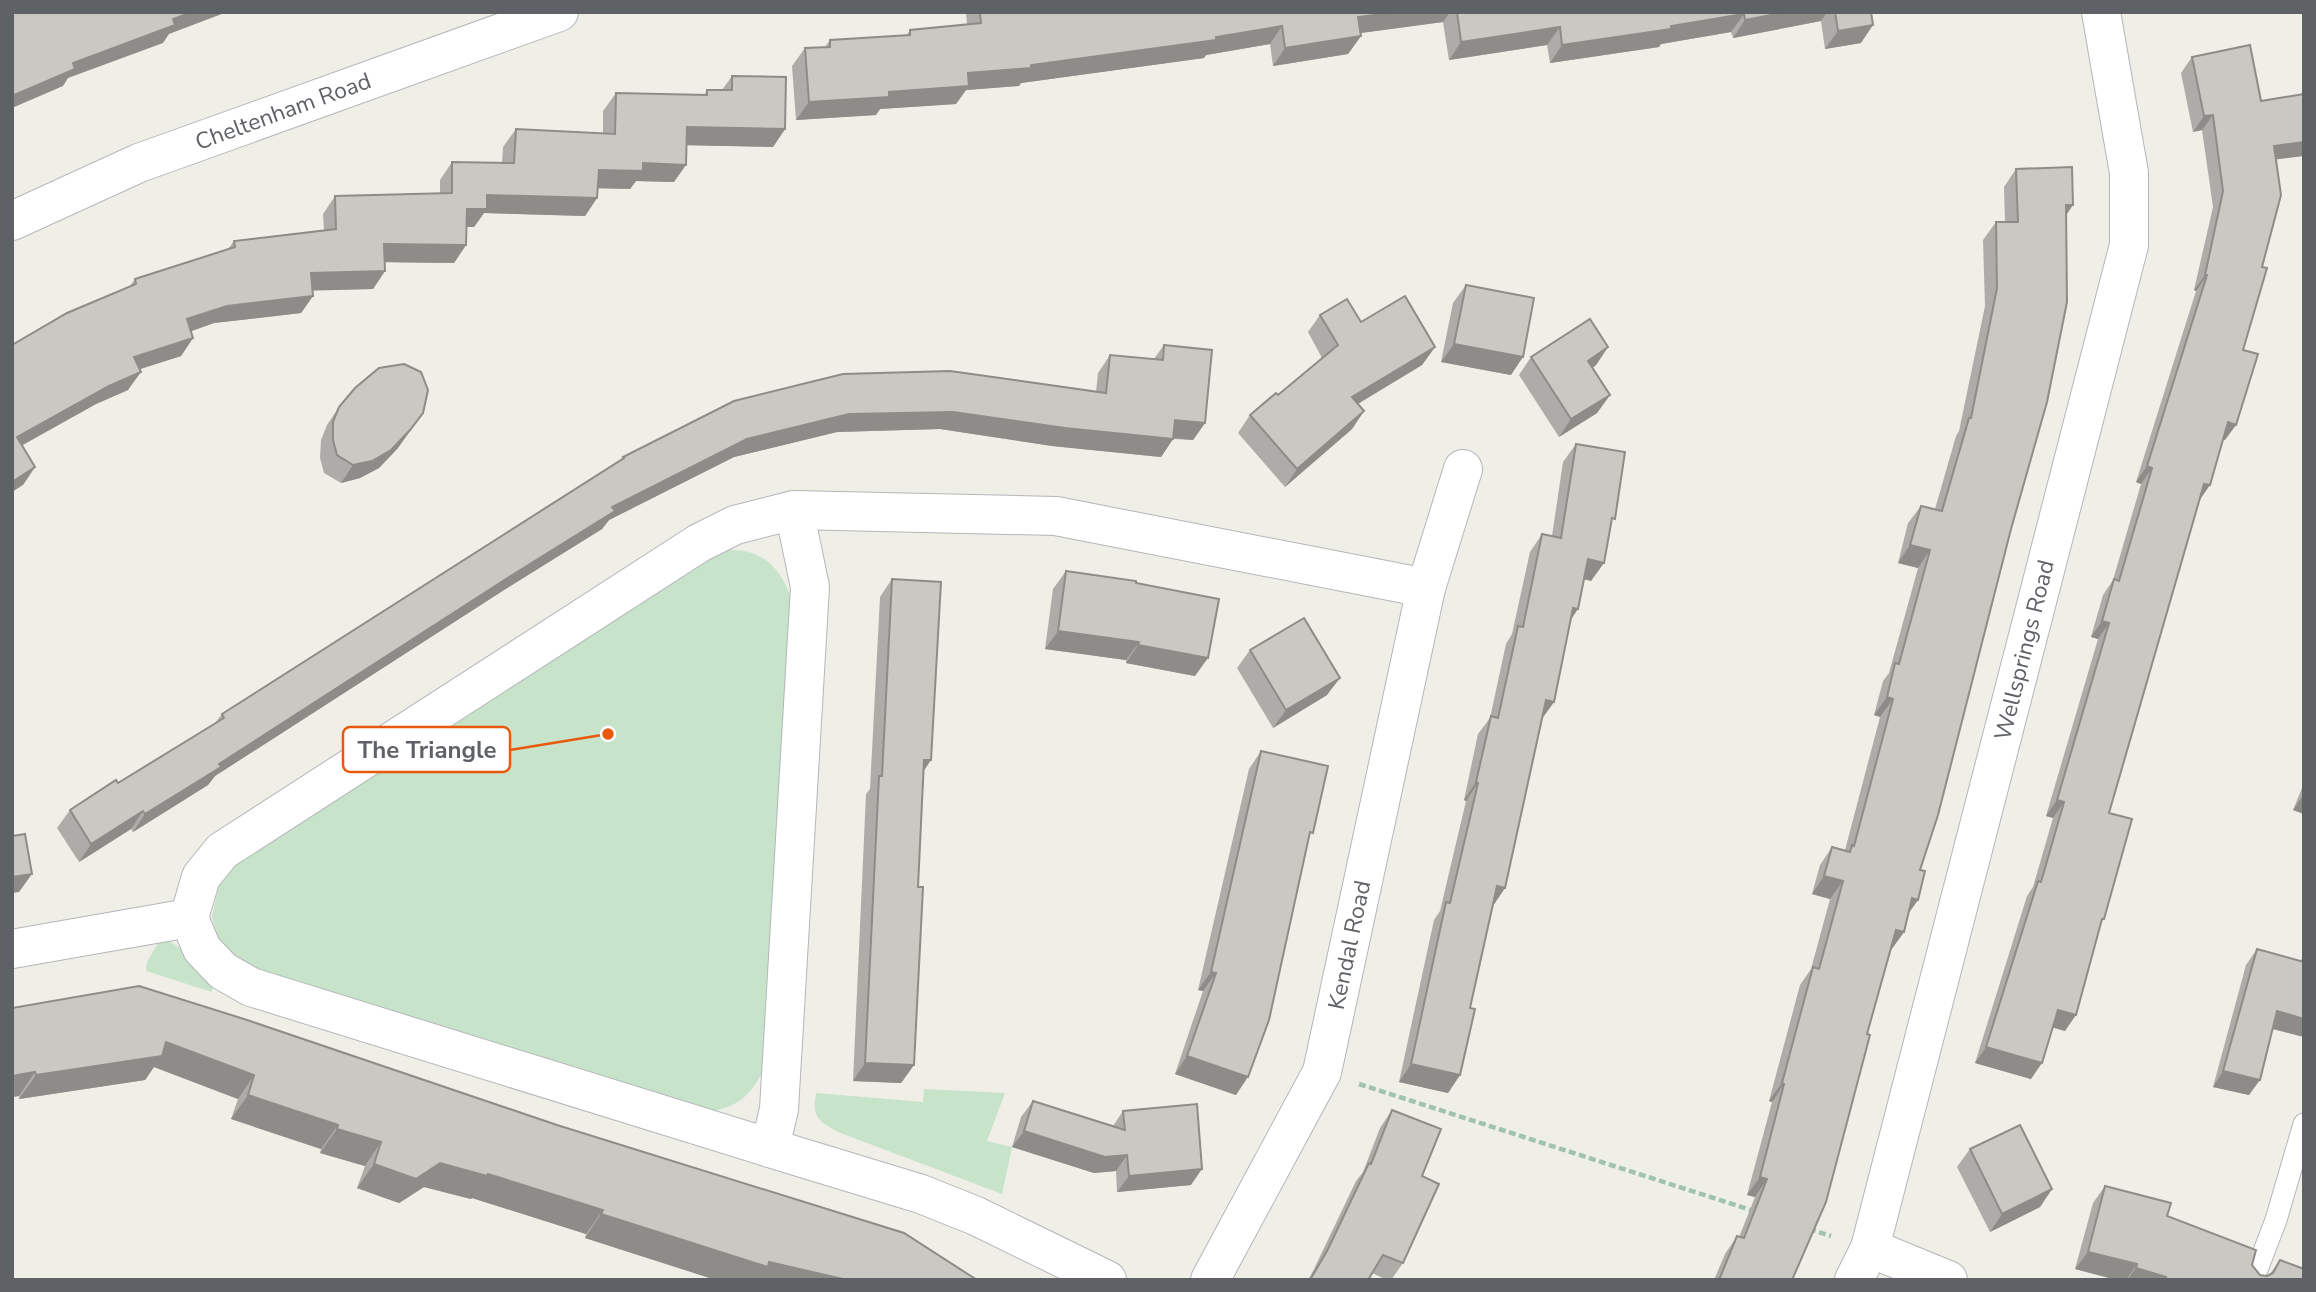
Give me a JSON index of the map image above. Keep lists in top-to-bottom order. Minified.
{"streets":{"street":["Cheltenham Road","Wellsprings Road","Kendal Road"]},"places":["The Triangle"]}
